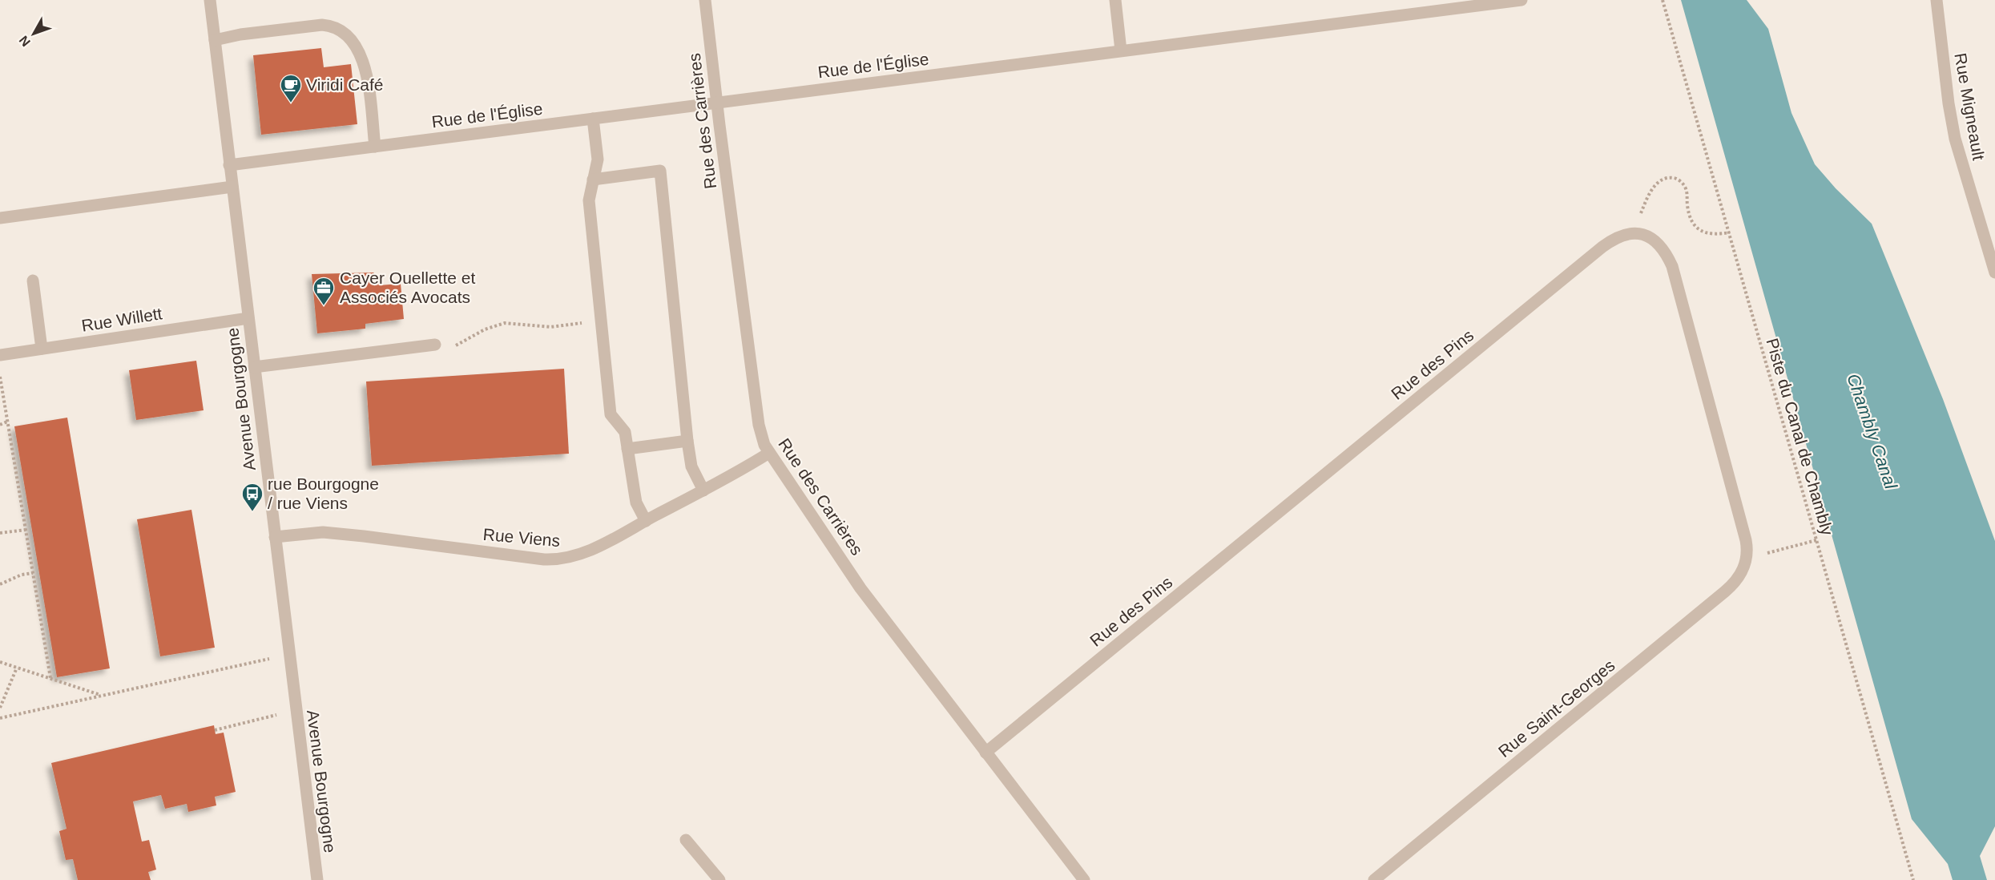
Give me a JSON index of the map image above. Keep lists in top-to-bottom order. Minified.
{"streets":{"street":["Rue de l'Église","Rue Migneault","Rue des Carrières","Rue Willett","Rue des Pins","Avenue Bourgogne","Rue Viens","Rue Saint-Georges"],"path":["Piste du Canal de Chambly"]},"crossings":[["Rue de l'Église","Rue des Carrières"],["Rue de l'Église","Avenue Bourgogne"],["Rue des Carrières","Rue des Pins"],["Rue des Carrières","Rue Viens"],["Rue Willett","Avenue Bourgogne"],["Rue des Pins","Rue Saint-Georges"],["Avenue Bourgogne","Rue Viens"]],"water":["Chambly Canal"],"places":{"cafe":["Viridi Café"],"office":["Cayer Ouellette et Associés Avocats"],"bus stop":["rue Bourgogne / rue Viens"]},"north":"bottom left"}
